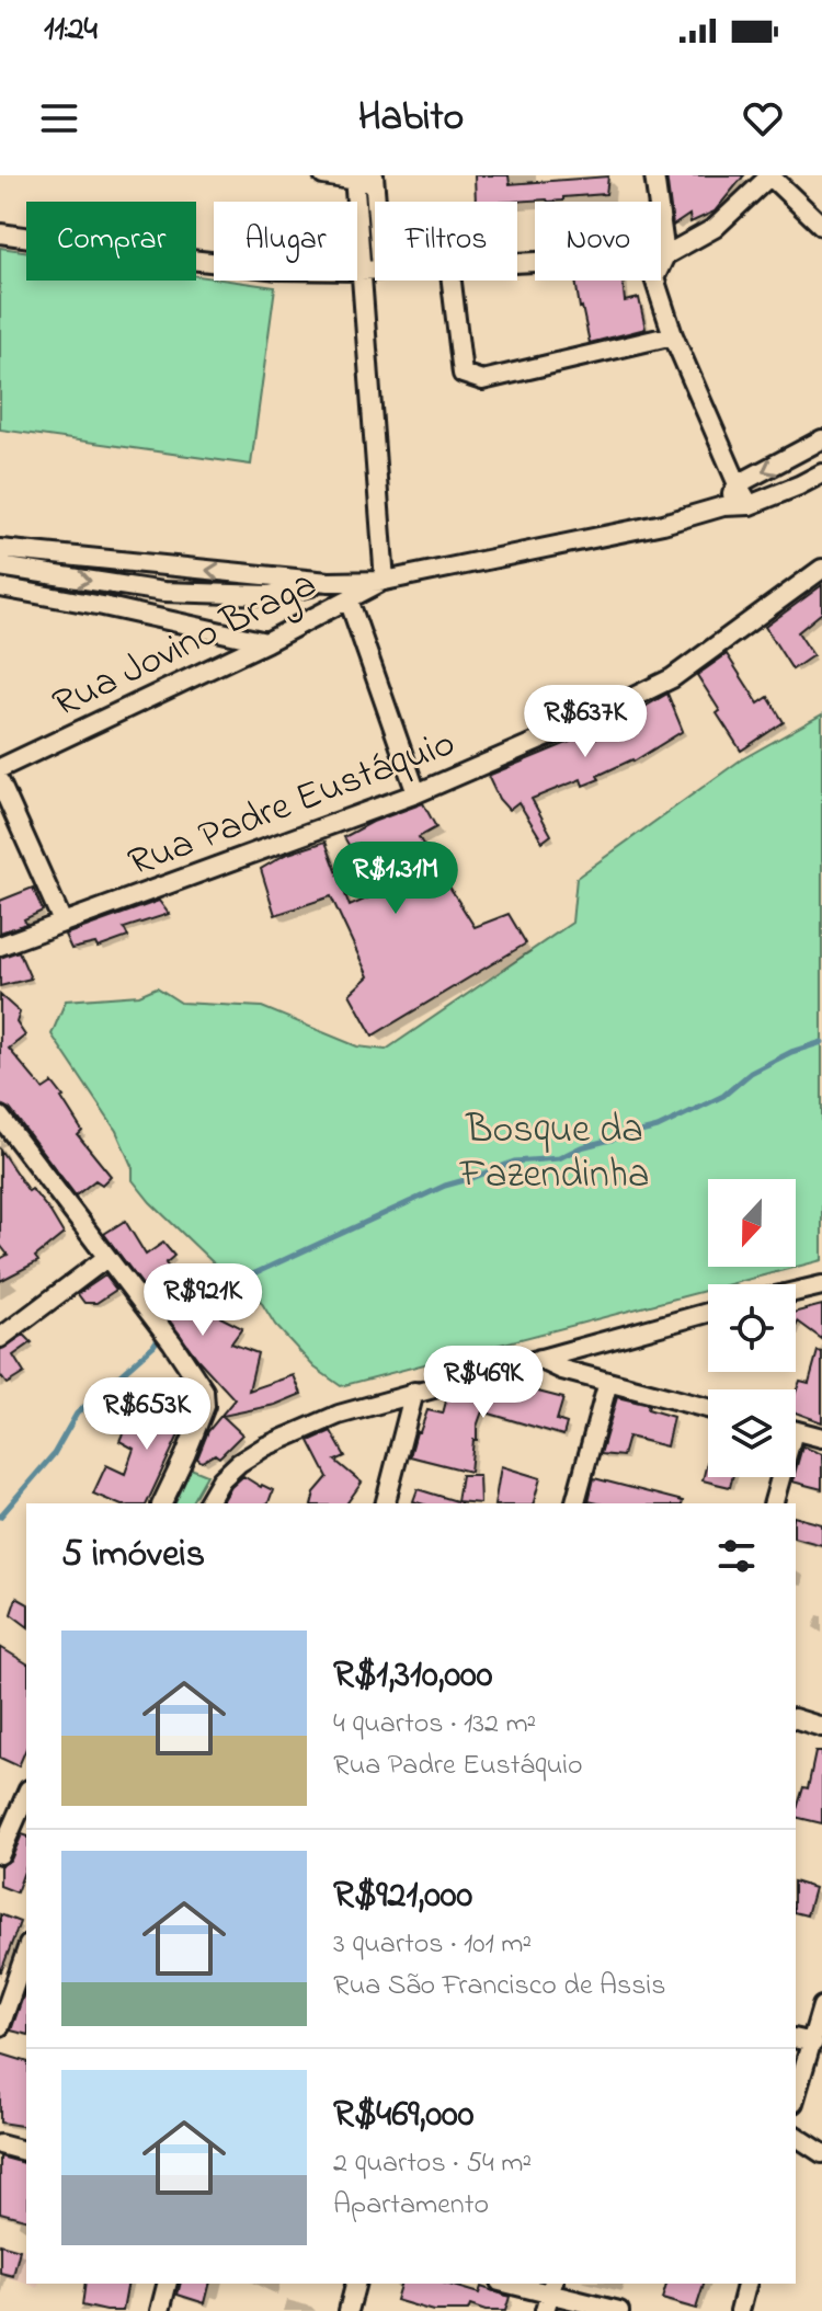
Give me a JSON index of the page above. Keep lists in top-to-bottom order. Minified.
{"streets":{"street":["Rua Jovino Braga","Rua Padre Eustáquio"]},"parks":["Bosque da Fazendinha"],"north":"bottom","page":{"status":"11:24","header":"Habito","chip":["Comprar","Alugar","Filtros","Novo"],"price":["R$637K","R$1.31M","R$921K","R$469K","R$653K"],"heading":"5 imóveis","list":[{"name":"R$1,310,000","note":"4 quartos · 132 m² · Rua Padre Eustáquio"},{"name":"R$921,000","note":"3 quartos · 101 m² · Rua São Francisco de Assis"},{"name":"R$469,000","note":"2 quartos · 54 m² · Apartamento"}]}}
